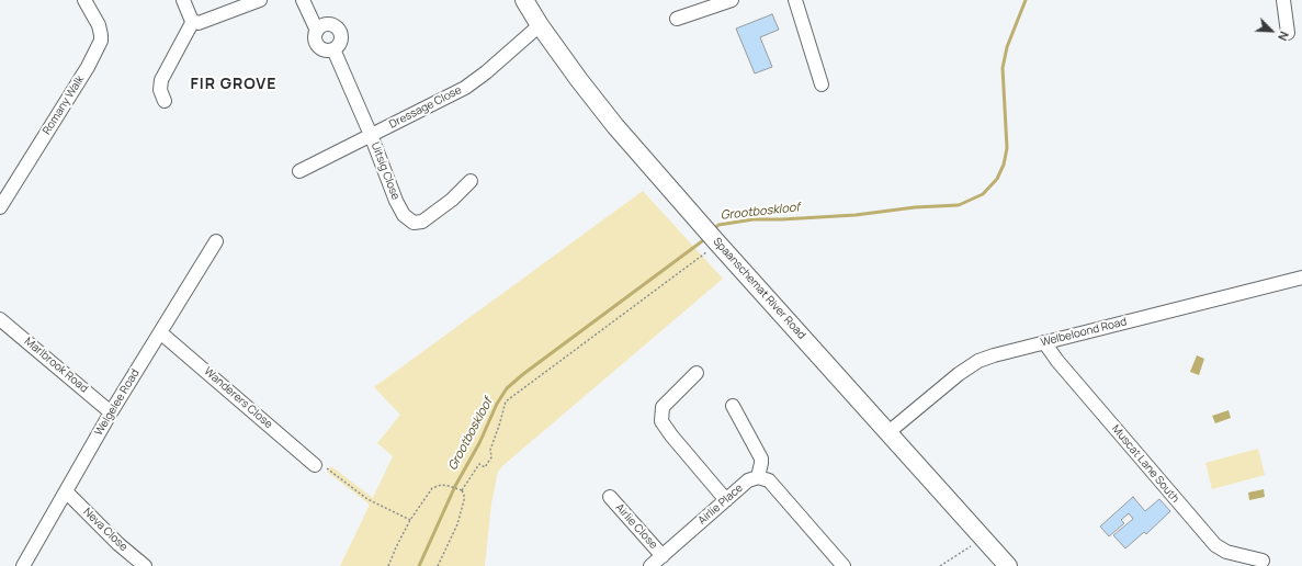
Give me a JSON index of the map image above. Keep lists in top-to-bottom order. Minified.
{"streets":{"main road":["Spaanschemat River Road"],"street":["Romany Walk","Dressage Close","Uitsig Close","Welbeloond Road","Marlbrook Road","Wanderers Close","Welgelee Road","Muscat Lane South","Airlie Place","Airlie Close","Neva Close"]},"crossings":[["Dressage Close","Uitsig Close"],["Dressage Close","Spaanschemat River Road"],["Spaanschemat River Road","Welbeloond Road"],["Welbeloond Road","Muscat Lane South"],["Marlbrook Road","Welgelee Road"],["Wanderers Close","Welgelee Road"],["Welgelee Road","Neva Close"],["Airlie Place","Airlie Close"]],"districts":["FIR GROVE"],"water":["Grootboskloof"],"north":"bottom right"}
